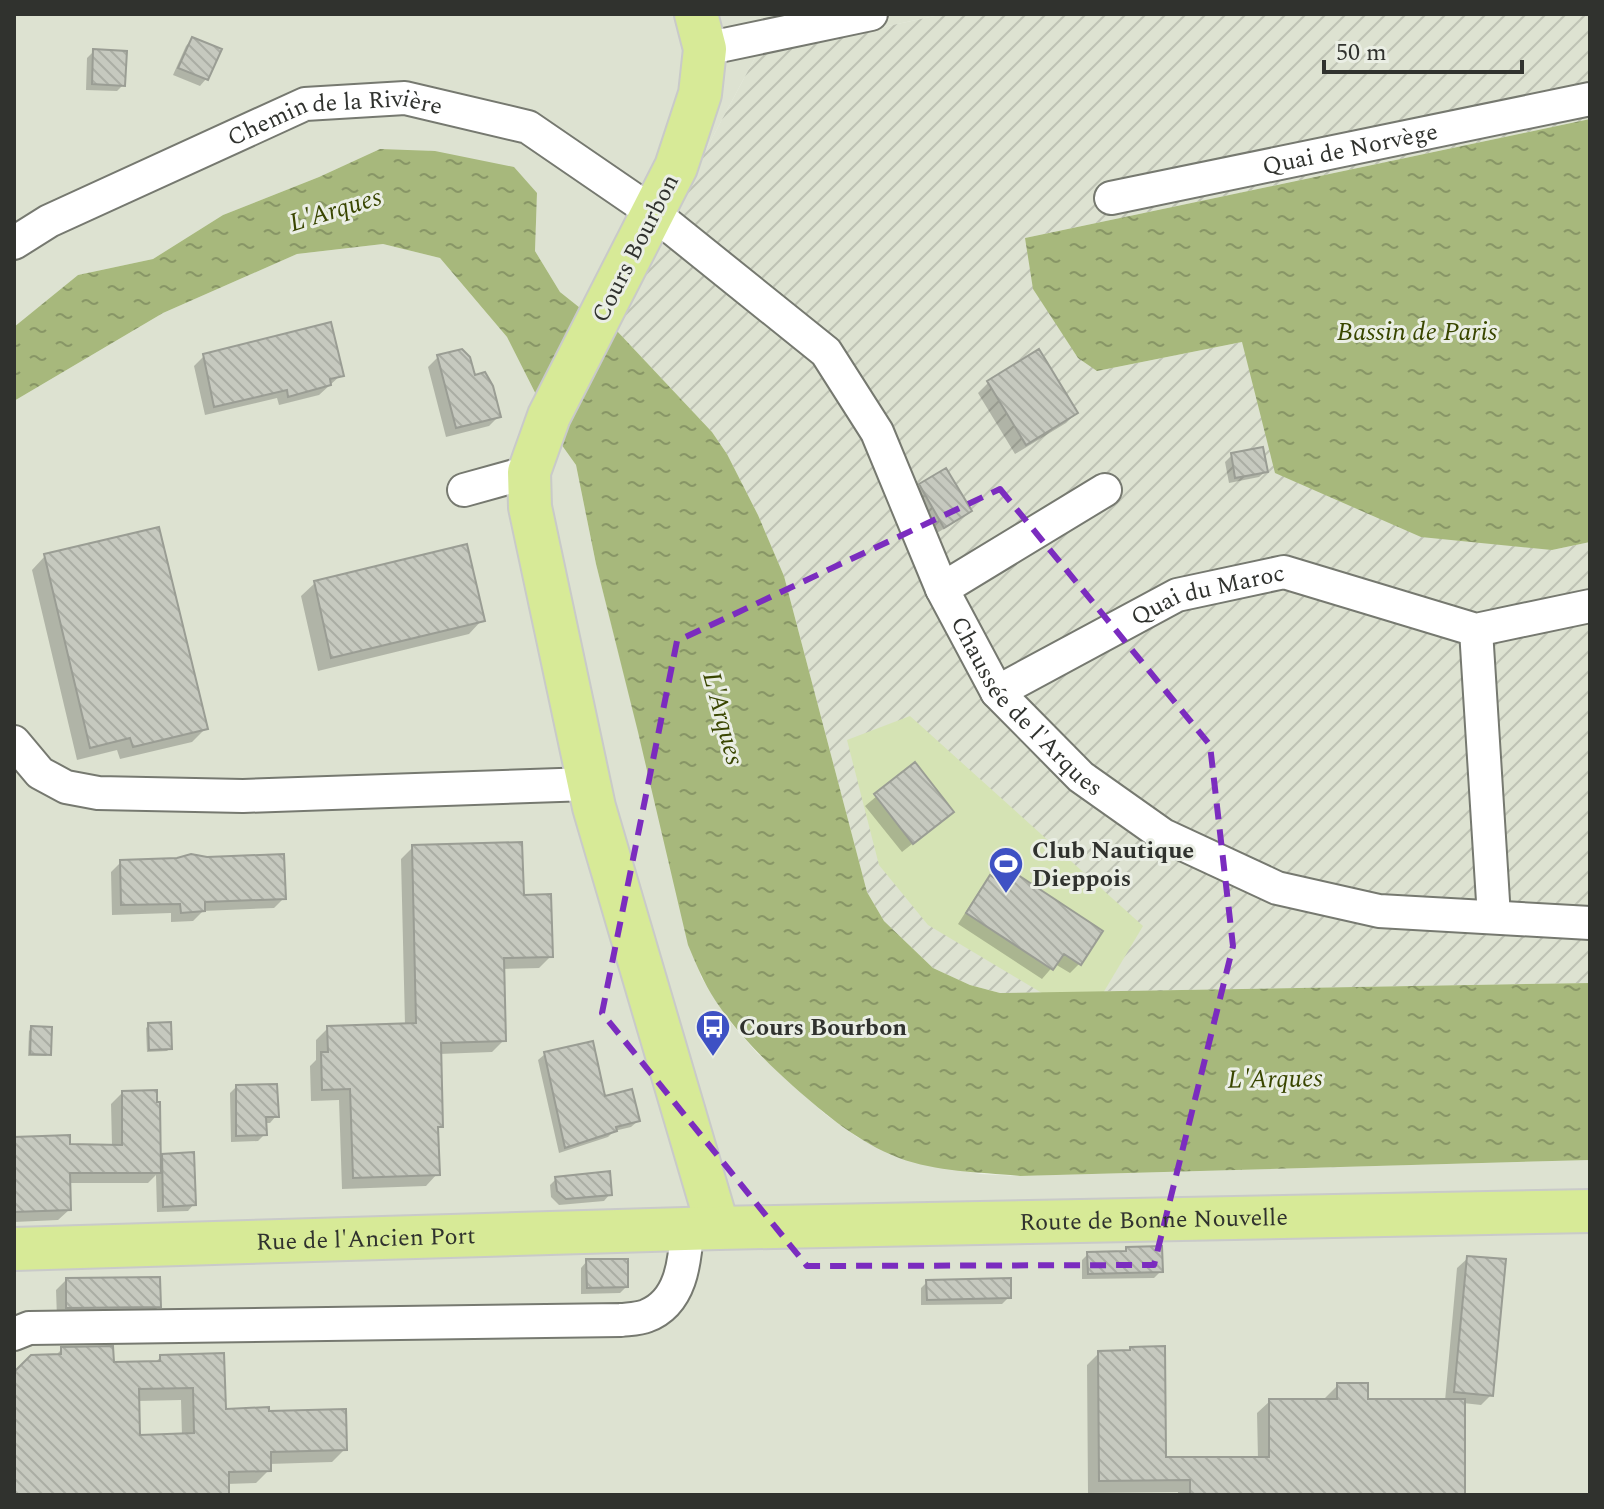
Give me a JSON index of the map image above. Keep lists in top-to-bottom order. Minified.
{"streets":{"main road":["Cours Bourbon","Route de Bonne Nouvelle","Rue de l'Ancien Port"],"street":["Chemin de la Rivière","Quai de Norvège","Quai du Maroc","Chaussée de l'Arques"]},"crossings":[["Chemin de la Rivière","Cours Bourbon"],["Chemin de la Rivière","Chaussée de l'Arques"],["Cours Bourbon","Chaussée de l'Arques"],["Cours Bourbon","Route de Bonne Nouvelle"],["Cours Bourbon","Rue de l'Ancien Port"],["Quai du Maroc","Chaussée de l'Arques"],["Route de Bonne Nouvelle","Rue de l'Ancien Port"]],"water":["L'Arques","Bassin de Paris"],"places":{"sports":["Club Nautique Dieppois"],"bus stop":["Cours Bourbon"]},"scale_bar":"50 m"}
